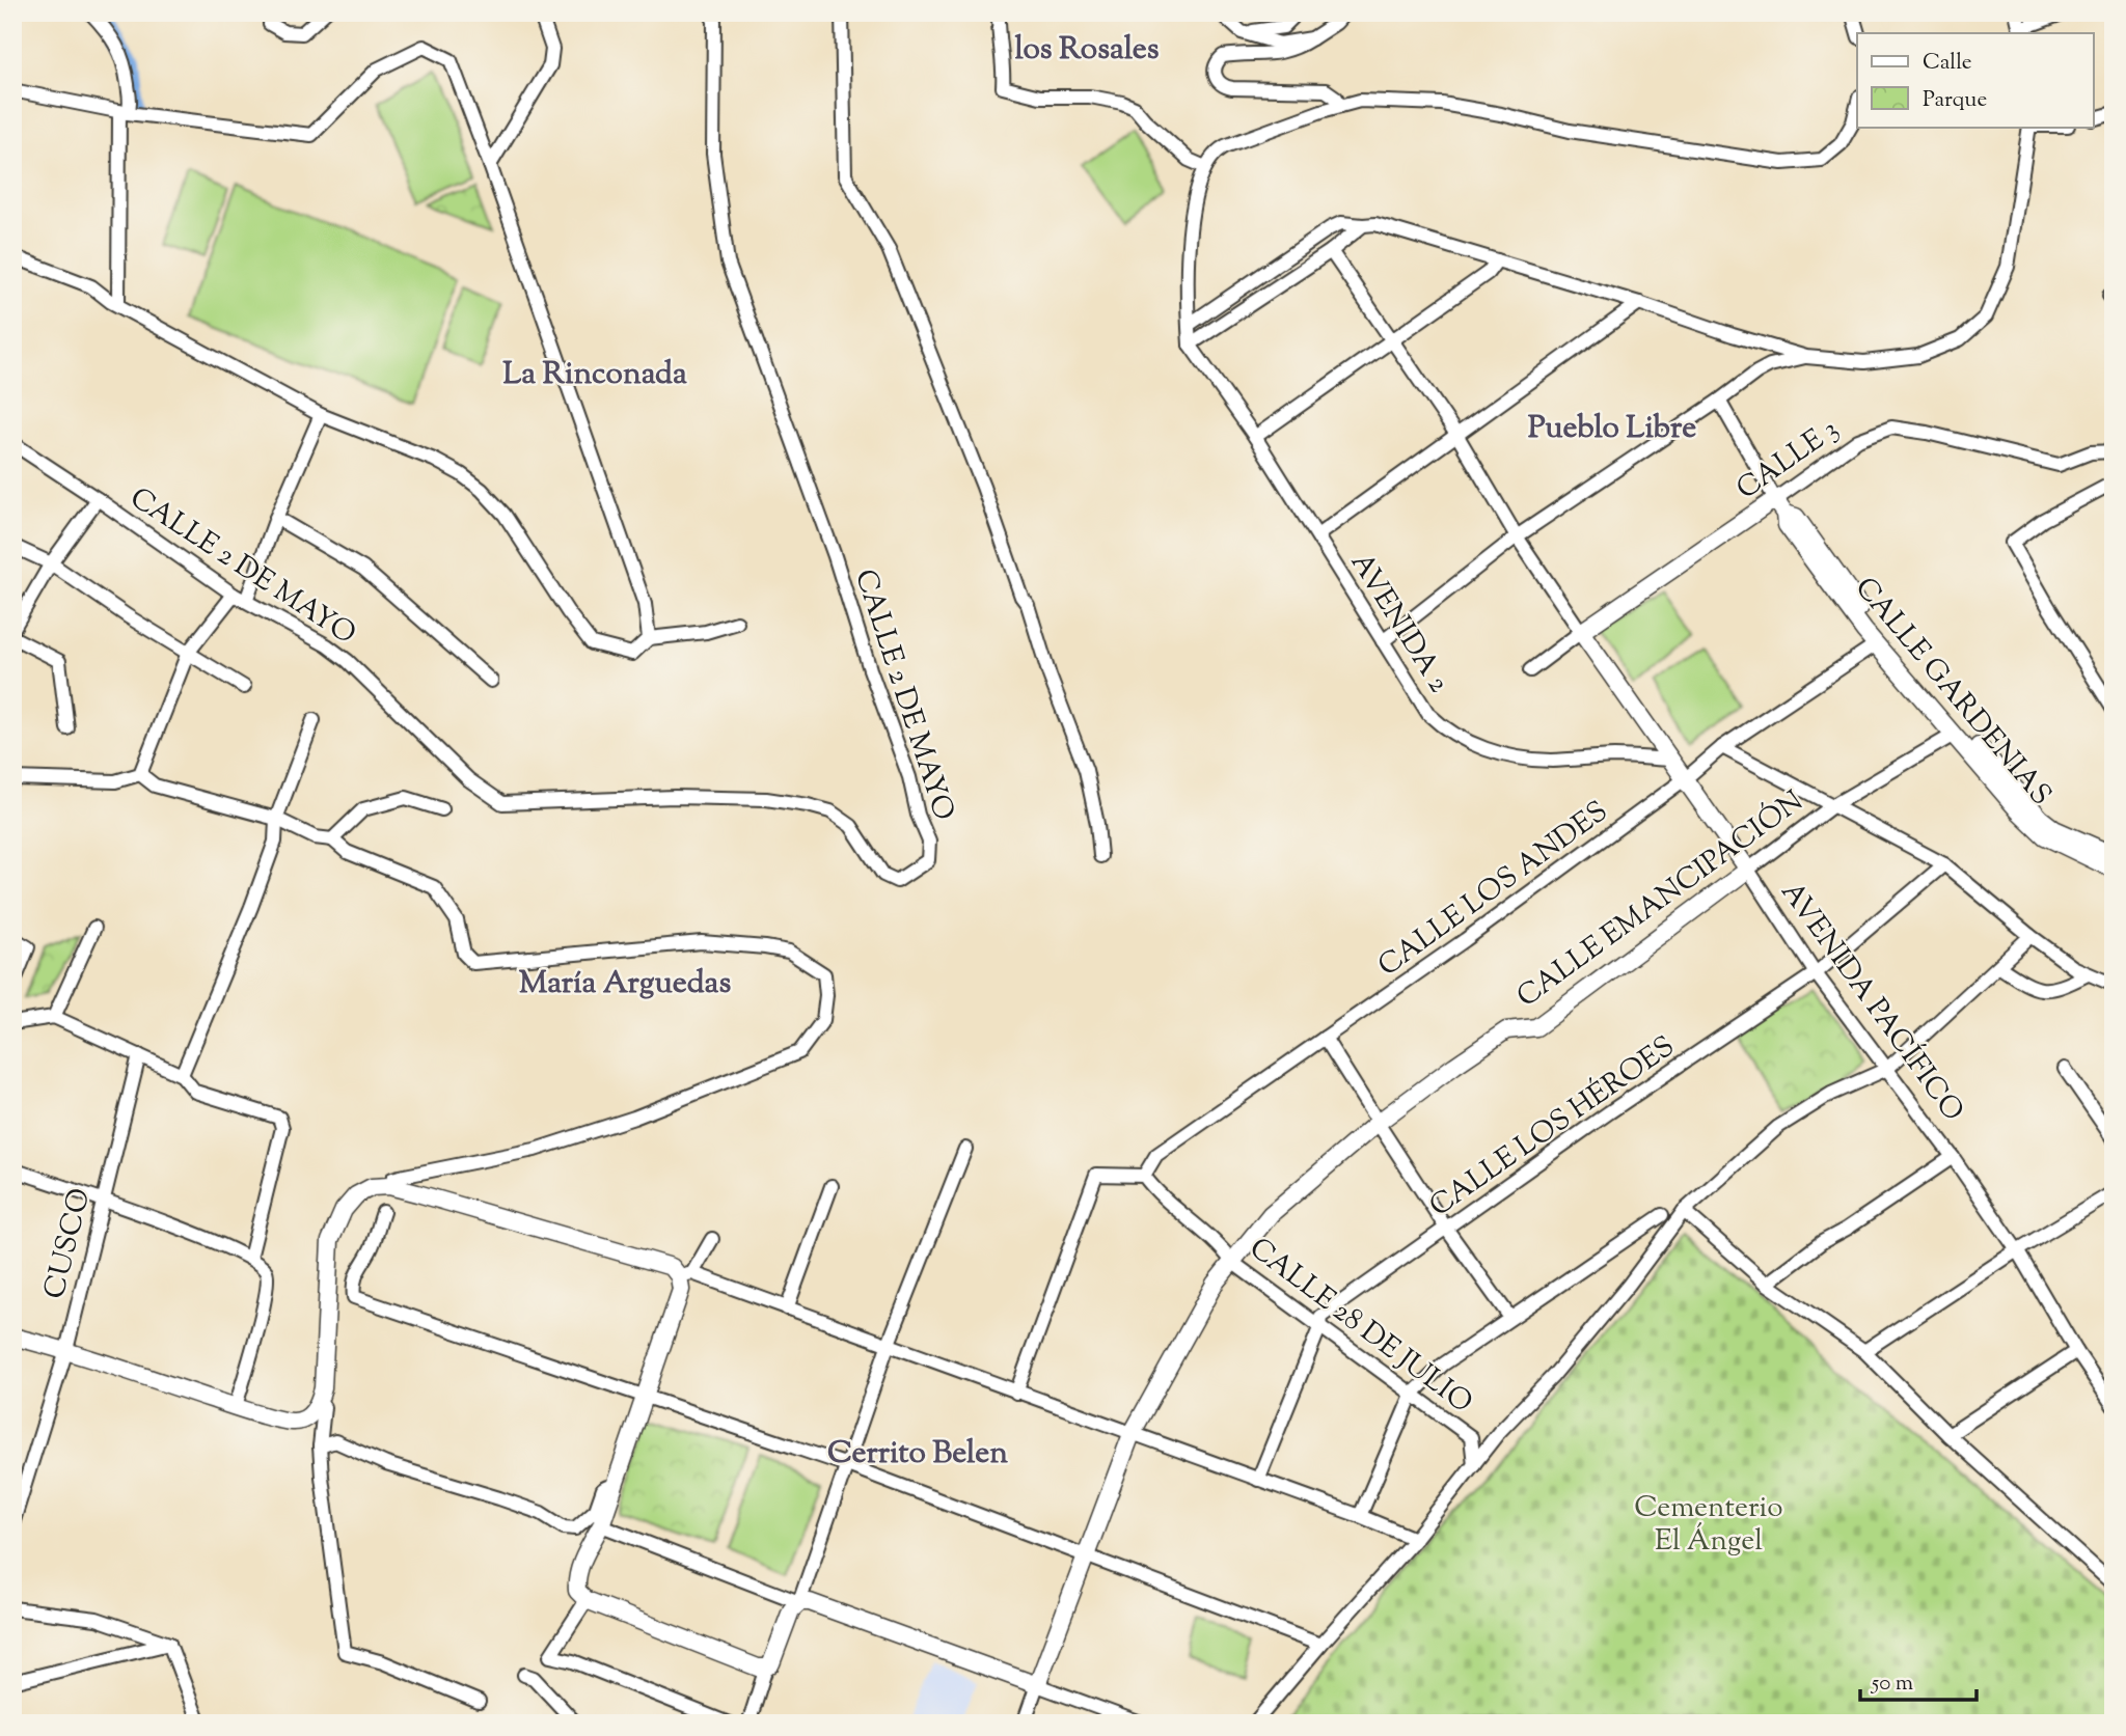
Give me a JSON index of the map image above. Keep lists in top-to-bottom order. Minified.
{"streets":{"street":["CALLE 3","CALLE 2 DE MAYO","AVENIDA 2","CALLE GARDENIAS","CALLE LOS ANDES","CALLE EMANCIPACIÓN","AVENIDA PACÍFICO","CALLE LOS HÉROES","CUSCO","CALLE 28 DE JULIO"]},"crossings":[["CALLE 3","CALLE GARDENIAS"],["CALLE 3","AVENIDA PACÍFICO"],["AVENIDA 2","AVENIDA PACÍFICO"],["CALLE GARDENIAS","CALLE LOS ANDES"],["CALLE GARDENIAS","CALLE EMANCIPACIÓN"],["CALLE LOS ANDES","AVENIDA PACÍFICO"],["CALLE LOS ANDES","CALLE 28 DE JULIO"],["CALLE EMANCIPACIÓN","AVENIDA PACÍFICO"],["CALLE EMANCIPACIÓN","CALLE 28 DE JULIO"],["AVENIDA PACÍFICO","CALLE LOS HÉROES"],["CALLE LOS HÉROES","CALLE 28 DE JULIO"]],"districts":["los Rosales","La Rinconada","Pueblo Libre","María Arguedas","Cerrito Belen"],"parks":["Cementerio El Ángel"],"legend":["Calle","Parque"],"scale_bar":"50 m"}
